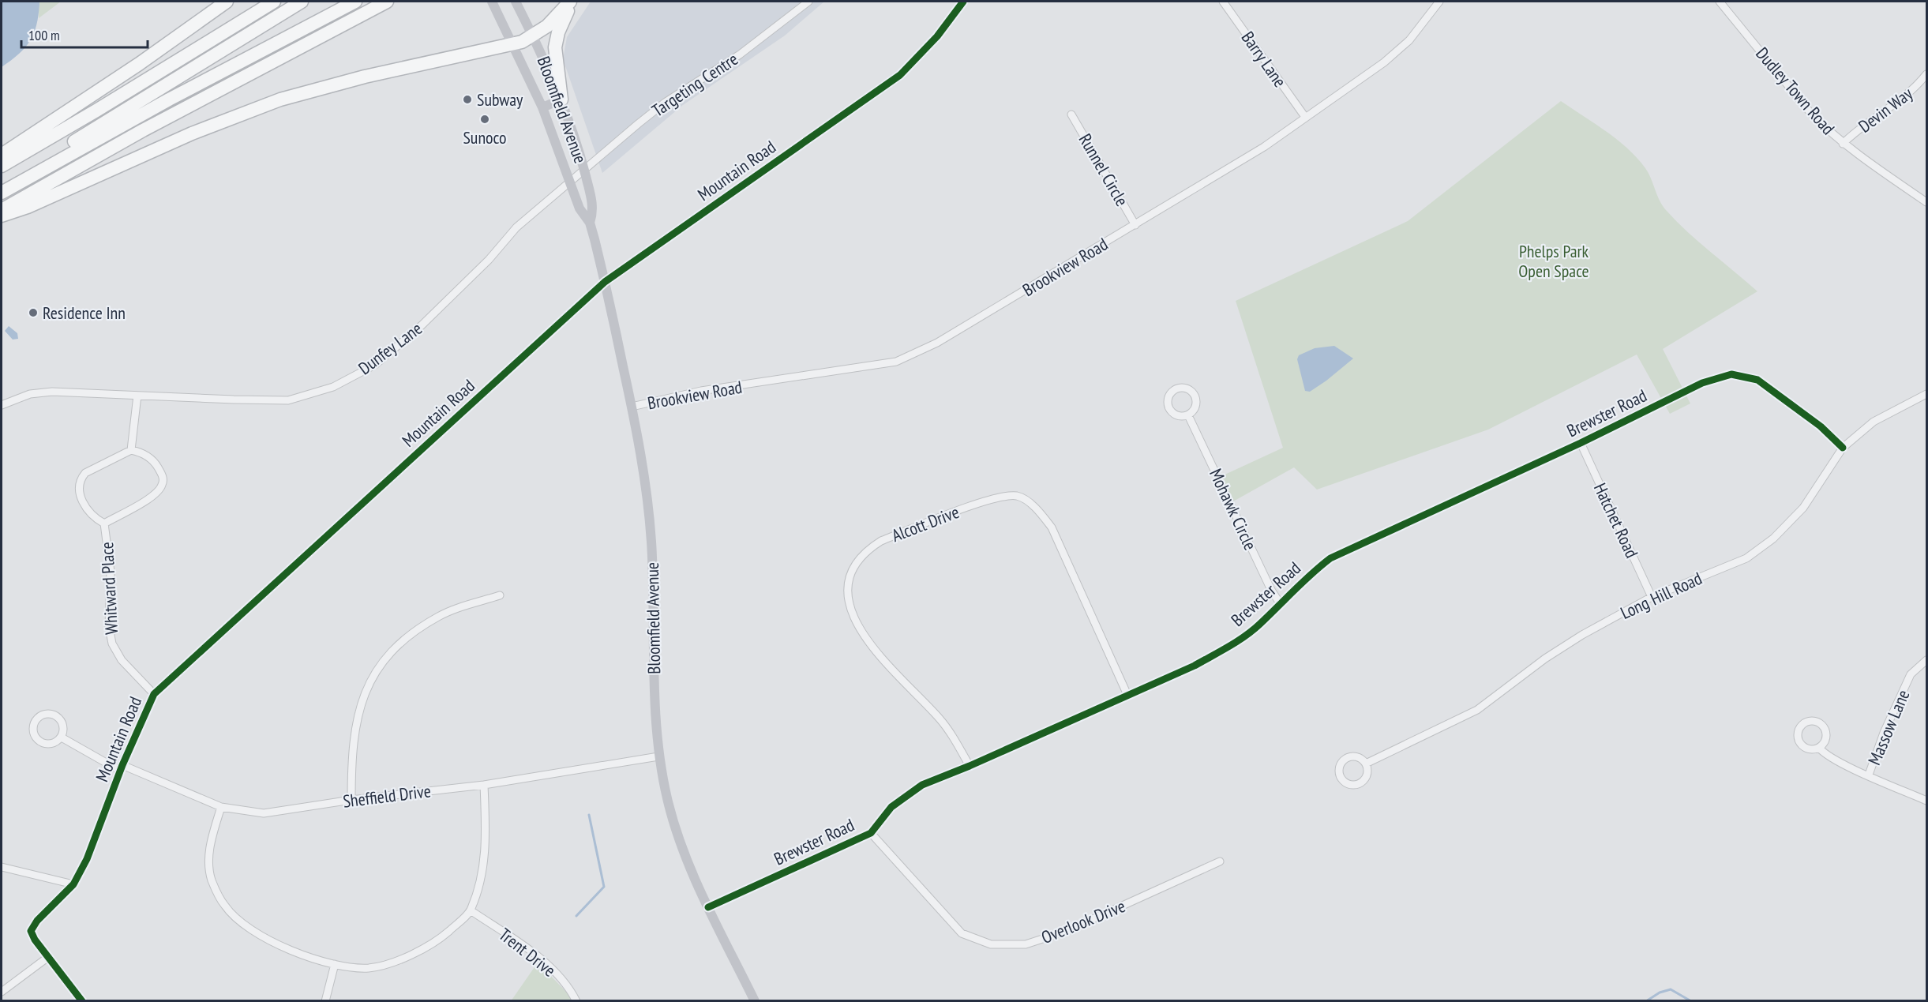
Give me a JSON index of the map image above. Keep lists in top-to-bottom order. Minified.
{"streets":{"main road":["Bloomfield Avenue","Mountain Road"],"street":["Barry Lane","Targeting Centre","Dudley Town Road","Devin Way","Runnel Circle","Brookview Road","Dunfey Lane","Brewster Road","Mohawk Circle","Hatchet Road","Alcott Drive","Whitward Place","Long Hill Road","Massow Lane","Sheffield Drive","Overlook Drive","Trent Drive"]},"crossings":[["Barry Lane","Brookview Road"],["Targeting Centre","Bloomfield Avenue"],["Targeting Centre","Dunfey Lane"],["Dudley Town Road","Devin Way"],["Bloomfield Avenue","Mountain Road"],["Bloomfield Avenue","Brookview Road"],["Bloomfield Avenue","Dunfey Lane"],["Bloomfield Avenue","Brewster Road"],["Bloomfield Avenue","Sheffield Drive"],["Runnel Circle","Brookview Road"],["Mountain Road","Whitward Place"],["Mountain Road","Sheffield Drive"],["Brewster Road","Mohawk Circle"],["Brewster Road","Hatchet Road"],["Brewster Road","Alcott Drive"],["Brewster Road","Long Hill Road"],["Brewster Road","Overlook Drive"],["Hatchet Road","Long Hill Road"]],"parks":["Phelps Park Open Space"],"places":["Subway","Sunoco","Residence Inn"],"scale_bar":"100 m"}
